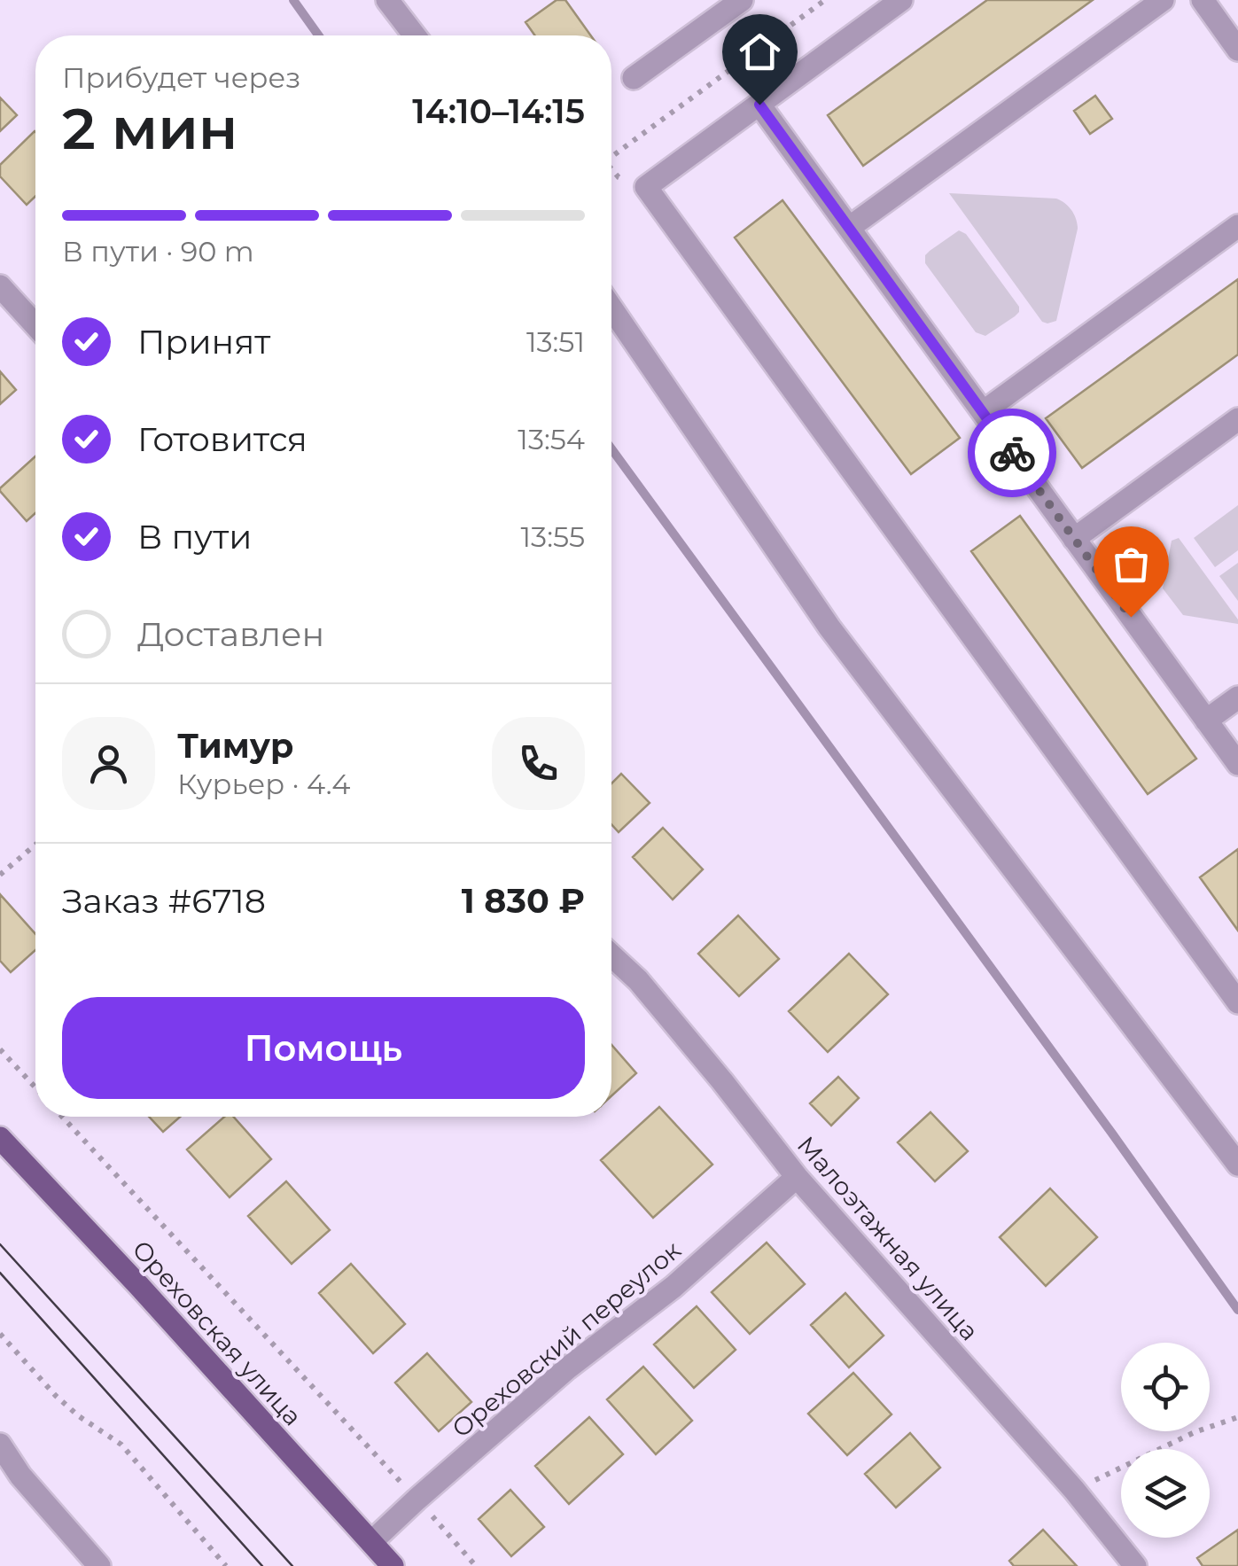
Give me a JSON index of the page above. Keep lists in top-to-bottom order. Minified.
{"streets":{"main road":["Ореховская улица"],"street":["Малоэтажная улица","Ореховский переулок"]},"crossings":[["Малоэтажная улица","Ореховский переулок"],["Ореховская улица","Ореховский переулок"]],"page":{"heading":["2 мин","Прибудет через","14:10–14:15"],"panel":["Тимур","Курьер · 4.4","Заказ #6718","1 830 ₽"],"bar":"В пути · 90 m","list":[["Принят","13:51"],["Готовится","13:54"],["В пути","13:55"],"Доставлен"],"buttons":"Помощь"}}
